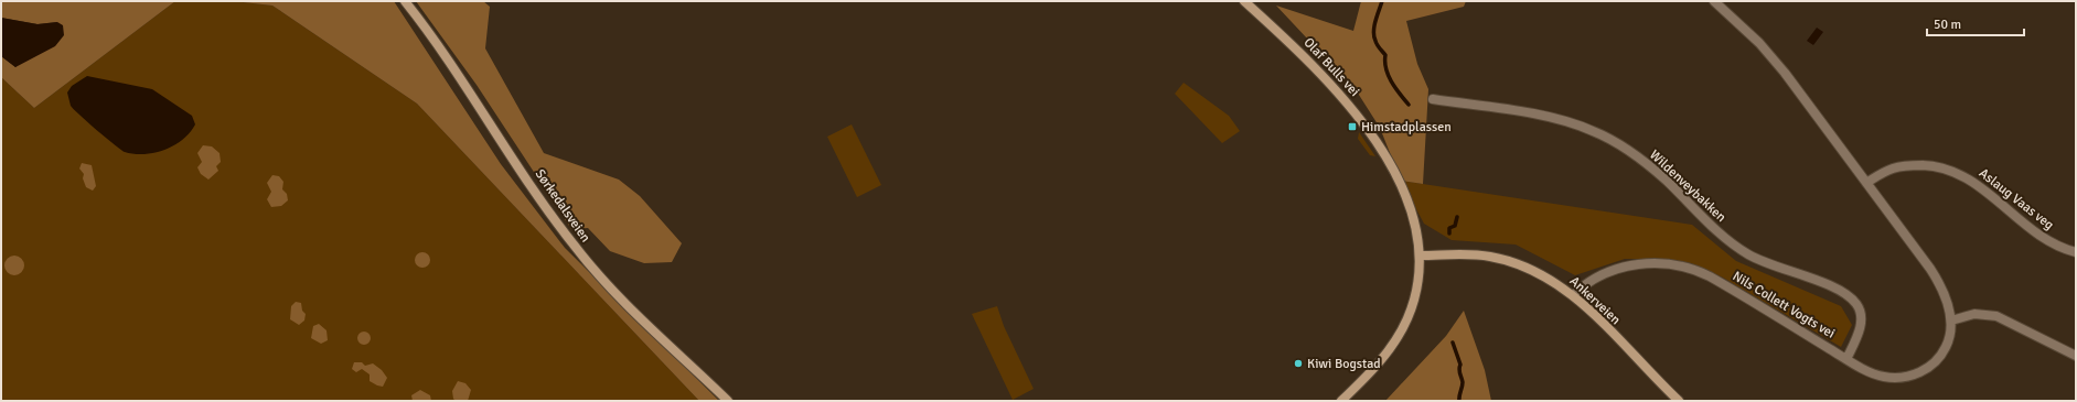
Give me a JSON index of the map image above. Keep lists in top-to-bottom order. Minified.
{"streets":{"street":["Olaf Bulls vei","Wildenveybakken","Aslaug Vaas veg","Sørkedalsveien","Ankerveien","Nils Collett Vogts vei"]},"crossings":[["Olaf Bulls vei","Ankerveien"],["Wildenveybakken","Nils Collett Vogts vei"],["Aslaug Vaas veg","Nils Collett Vogts vei"],["Ankerveien","Nils Collett Vogts vei"]],"places":{"transit":["Himstadplassen"],"other":["Kiwi Bogstad"]},"scale_bar":"50 m"}
